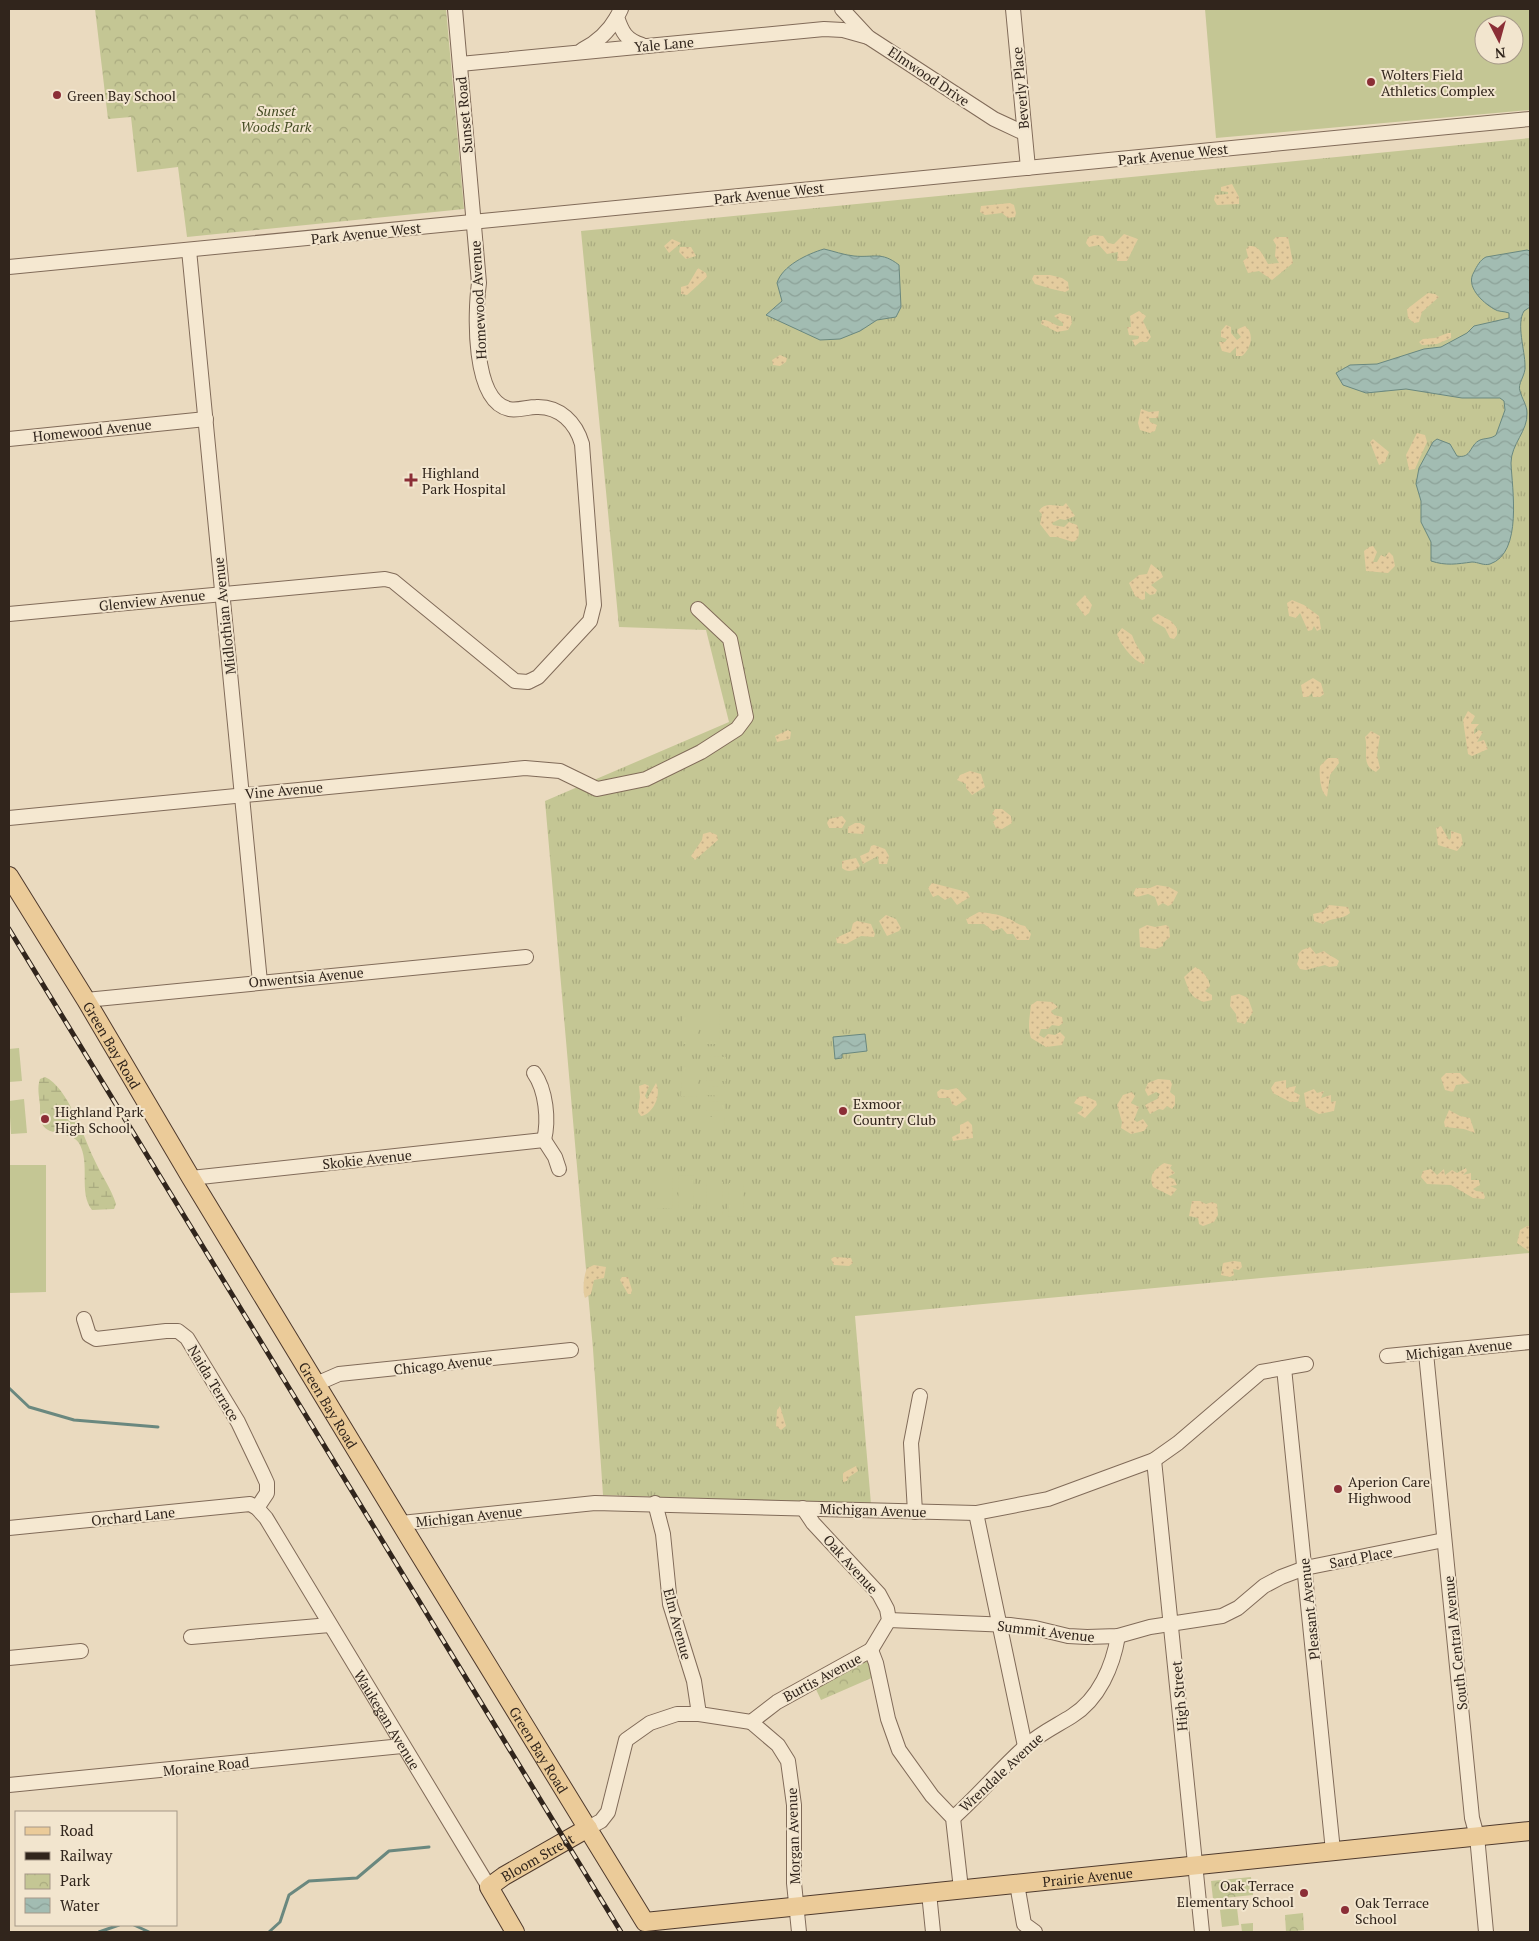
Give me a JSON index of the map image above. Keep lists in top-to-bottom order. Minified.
{"streets":{"main road":["Green Bay Road","Waukegan Avenue","Bloom Street","Prairie Avenue"],"street":["Yale Lane","Elmwood Drive","Beverly Place","Sunset Road","Park Avenue West","Homewood Avenue","Glenview Avenue","Midlothian Avenue","Vine Avenue","Onwentsia Avenue","Skokie Avenue","Michigan Avenue","Chicago Avenue","Naida Terrace","Orchard Lane","Sard Place","Oak Avenue","Pleasant Avenue","Elm Avenue","Summit Avenue","South Central Avenue","Burtis Avenue","High Street","Moraine Road","Wrendale Avenue","Morgan Avenue"]},"crossings":[["Yale Lane","Elmwood Drive"],["Yale Lane","Sunset Road"],["Elmwood Drive","Beverly Place"],["Beverly Place","Park Avenue West"],["Sunset Road","Park Avenue West"],["Sunset Road","Homewood Avenue"],["Park Avenue West","Homewood Avenue"],["Park Avenue West","Midlothian Avenue"],["Homewood Avenue","Glenview Avenue"],["Homewood Avenue","Midlothian Avenue"],["Glenview Avenue","Midlothian Avenue"],["Midlothian Avenue","Vine Avenue"],["Midlothian Avenue","Onwentsia Avenue"],["Onwentsia Avenue","Green Bay Road"],["Green Bay Road","Skokie Avenue"],["Green Bay Road","Michigan Avenue"],["Green Bay Road","Chicago Avenue"],["Green Bay Road","Bloom Street"],["Green Bay Road","Prairie Avenue"],["Michigan Avenue","Oak Avenue"],["Michigan Avenue","Pleasant Avenue"],["Michigan Avenue","Elm Avenue"],["Michigan Avenue","South Central Avenue"],["Michigan Avenue","High Street"],["Naida Terrace","Orchard Lane"],["Naida Terrace","Waukegan Avenue"],["Orchard Lane","Waukegan Avenue"],["Sard Place","Pleasant Avenue"],["Sard Place","Summit Avenue"],["Sard Place","South Central Avenue"],["Sard Place","High Street"],["Oak Avenue","Summit Avenue"],["Pleasant Avenue","Prairie Avenue"],["Summit Avenue","High Street"],["Summit Avenue","Wrendale Avenue"],["South Central Avenue","Prairie Avenue"],["Burtis Avenue","Wrendale Avenue"],["Burtis Avenue","Morgan Avenue"],["High Street","Prairie Avenue"],["Waukegan Avenue","Moraine Road"],["Waukegan Avenue","Bloom Street"],["Morgan Avenue","Prairie Avenue"]],"parks":["Sunset Woods Park"],"places":{"other":["Wolters Field Athletics Complex","Green Bay School","Exmoor Country Club","Highland Park High School","Aperion Care Highwood","Oak Terrace Elementary School","Oak Terrace School"],"health":["Highland Park Hospital"]},"legend":["Road","Railway","Park","Water"],"north":"bottom"}
